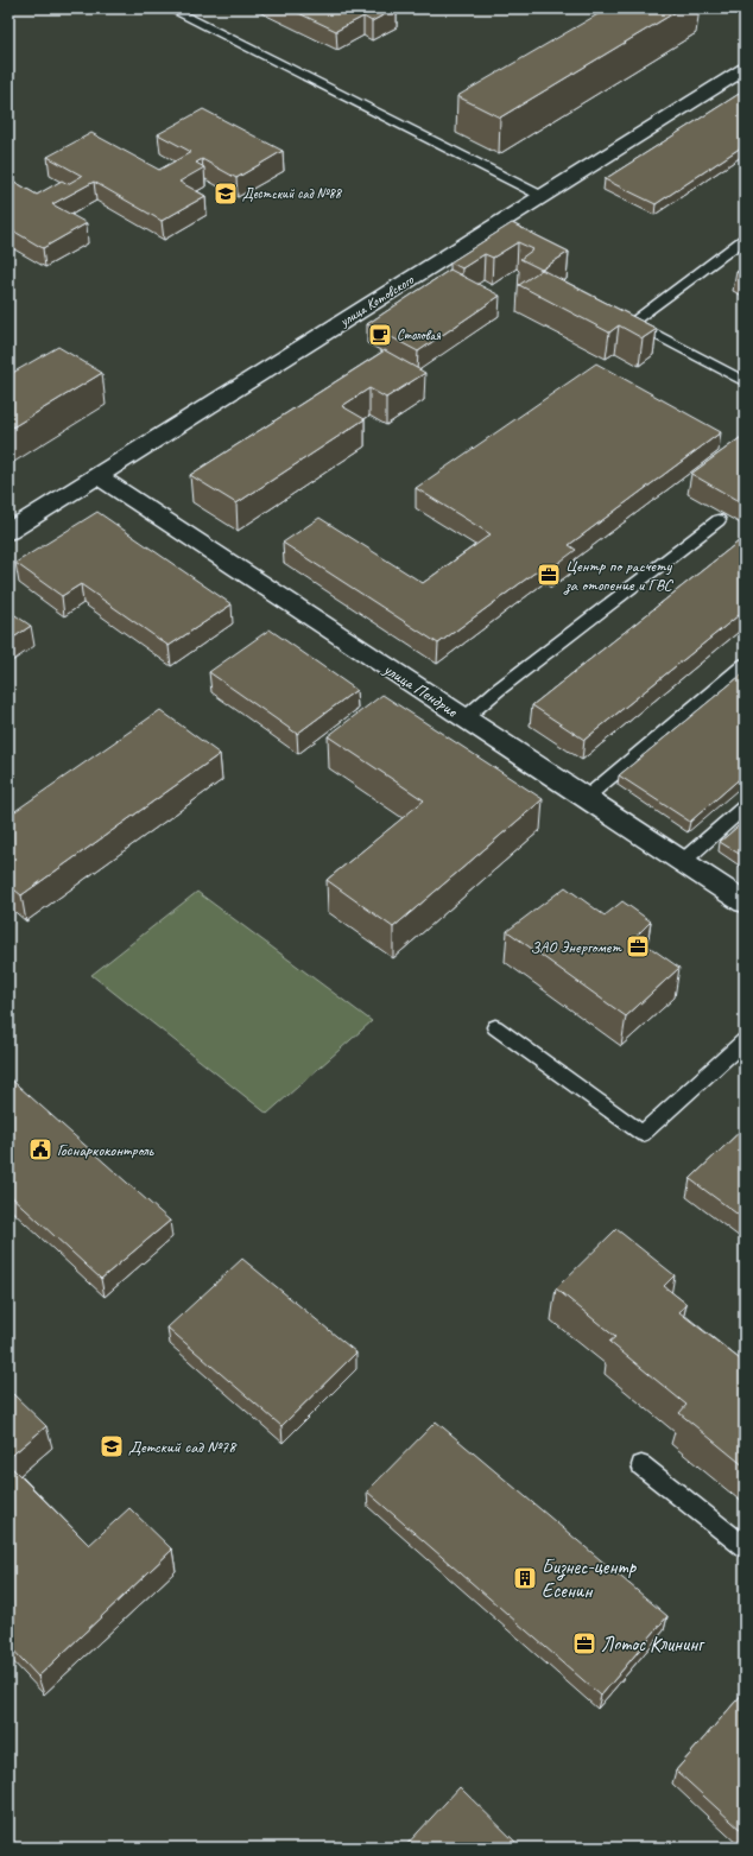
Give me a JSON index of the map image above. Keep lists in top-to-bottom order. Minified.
{"streets":{"street":["улица Котовского","улица Пендрие"]},"crossings":[["улица Котовского","улица Пендрие"]],"places":{"school or university":["Дестский сад №88","Детский сад №78"],"cafe":["Столовая"],"office":["Центр по расчету за отопение и ГВС","ЗАО Энергомет","Лотос Клининг"],"public building":["Госнаркоконтроль"],"building":["Бизнес-центр Есенин"]}}
